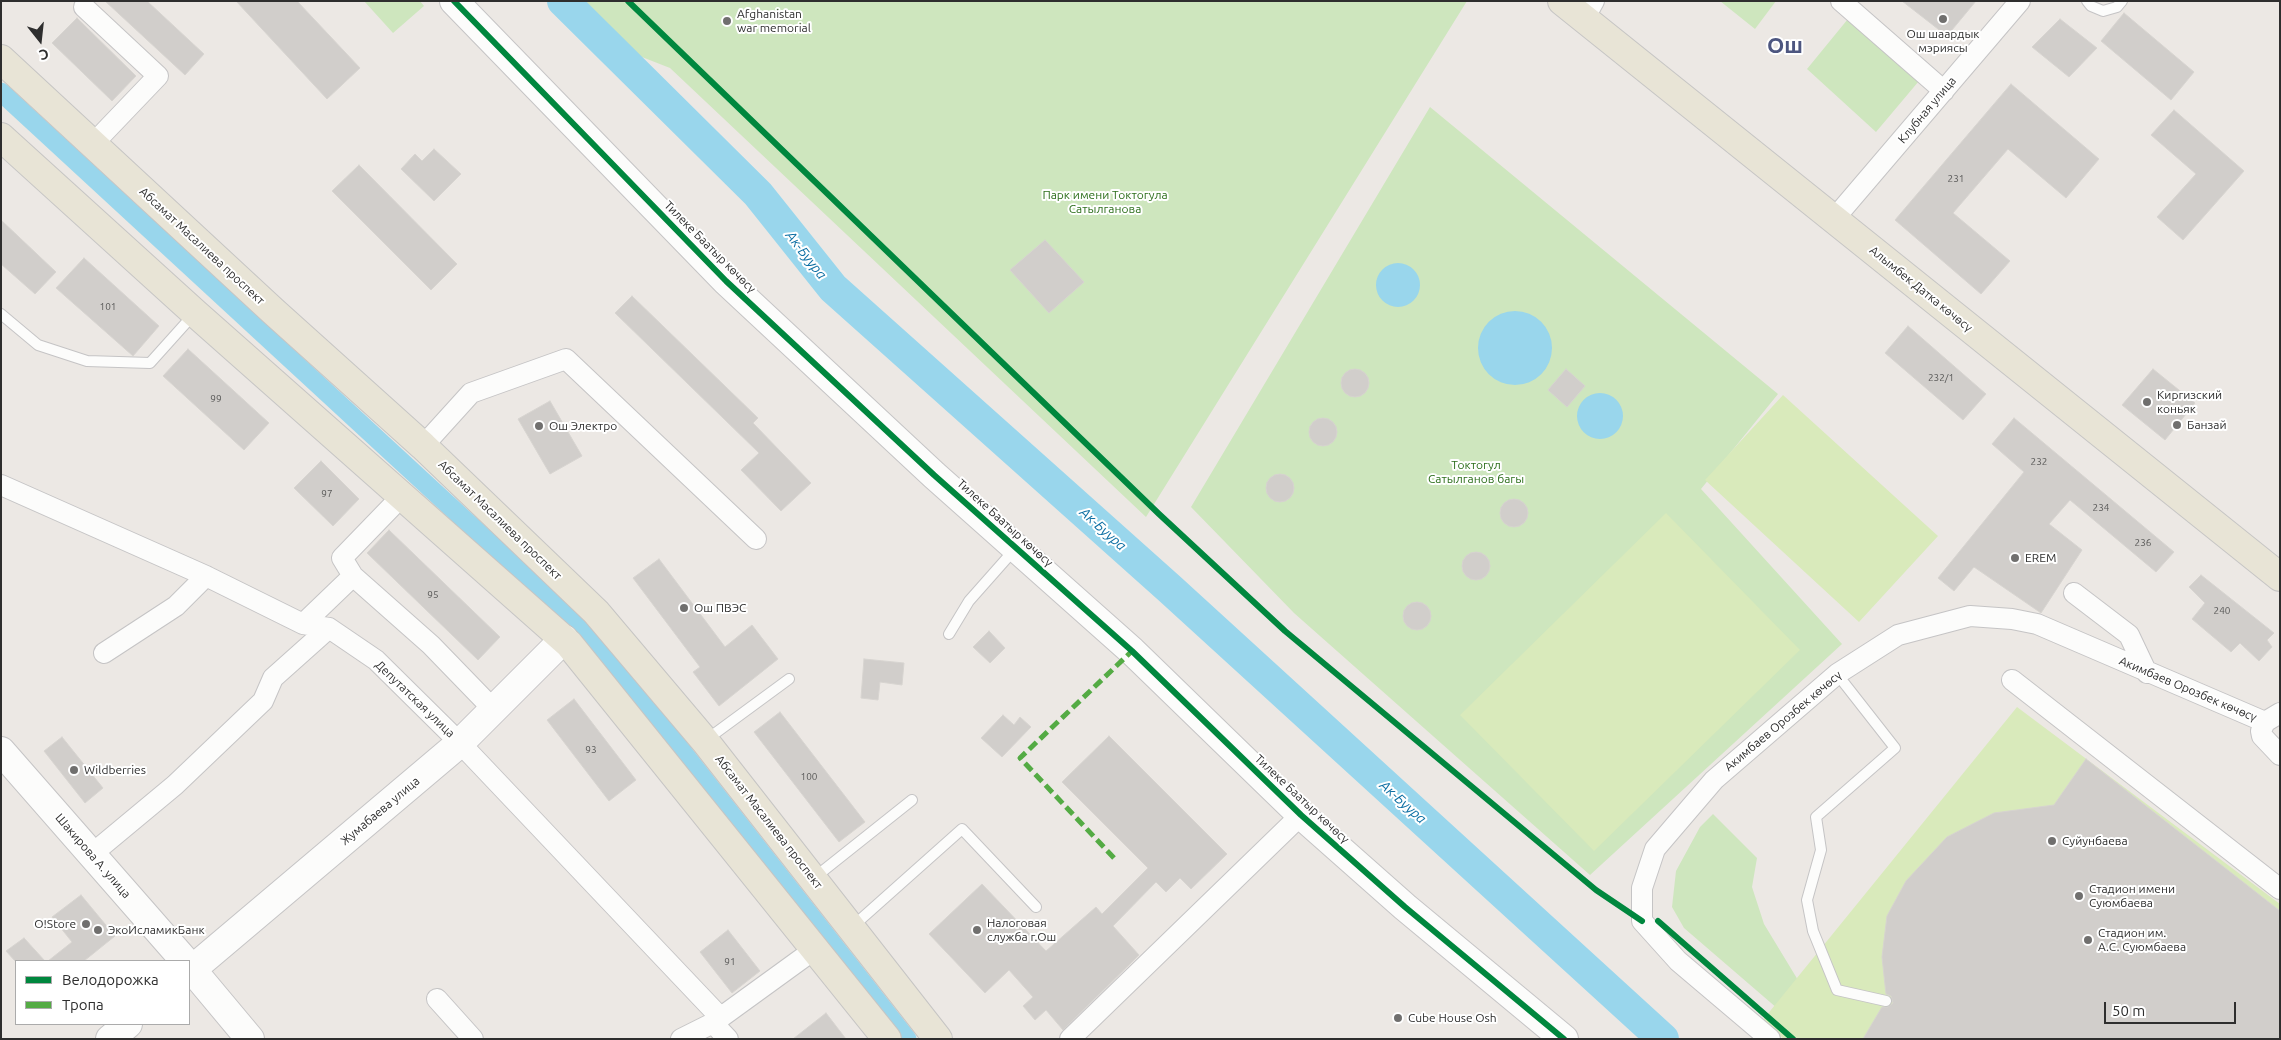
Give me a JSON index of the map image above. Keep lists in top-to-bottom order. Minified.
{"streets":{"main road":["Абсамат Масалиева проспект","Алымбек Датка көчөсү"],"street":["Клубная улица","Тилеке Баатыр көчөсү","Акимбаев Орозбек көчөсү","Депутатская улица","Жумабаева улица","Шакирова А. улица"]},"crossings":[["Клубная улица","Алымбек Датка көчөсү"],["Депутатская улица","Жумабаева улица"]],"districts":["Ош"],"water":["Ак-Буура"],"parks":["Парк имени Токтогула Сатылганова","Токтогул Сатылганов багы"],"places":["Ош шаардык мэриясы","Afghanistan war memorial","Киргизский коньяк","Банзай","Ош Электро","EREM","Ош ПВЭС","Wildberries","Суйунбаева","Стадион имени Суюмбаева","O!Store","ЭкоИсламикБанк","Налоговая служба г.Ош","Стадион им. А.С. Суюмбаева","Cube House Osh"],"house_numbers":["231","101","232/1","99","232","97","234","236","95","240","93","100","91"],"legend":["Велодорожка","Тропа"],"scale_bar":"50 m","north":"bottom"}
